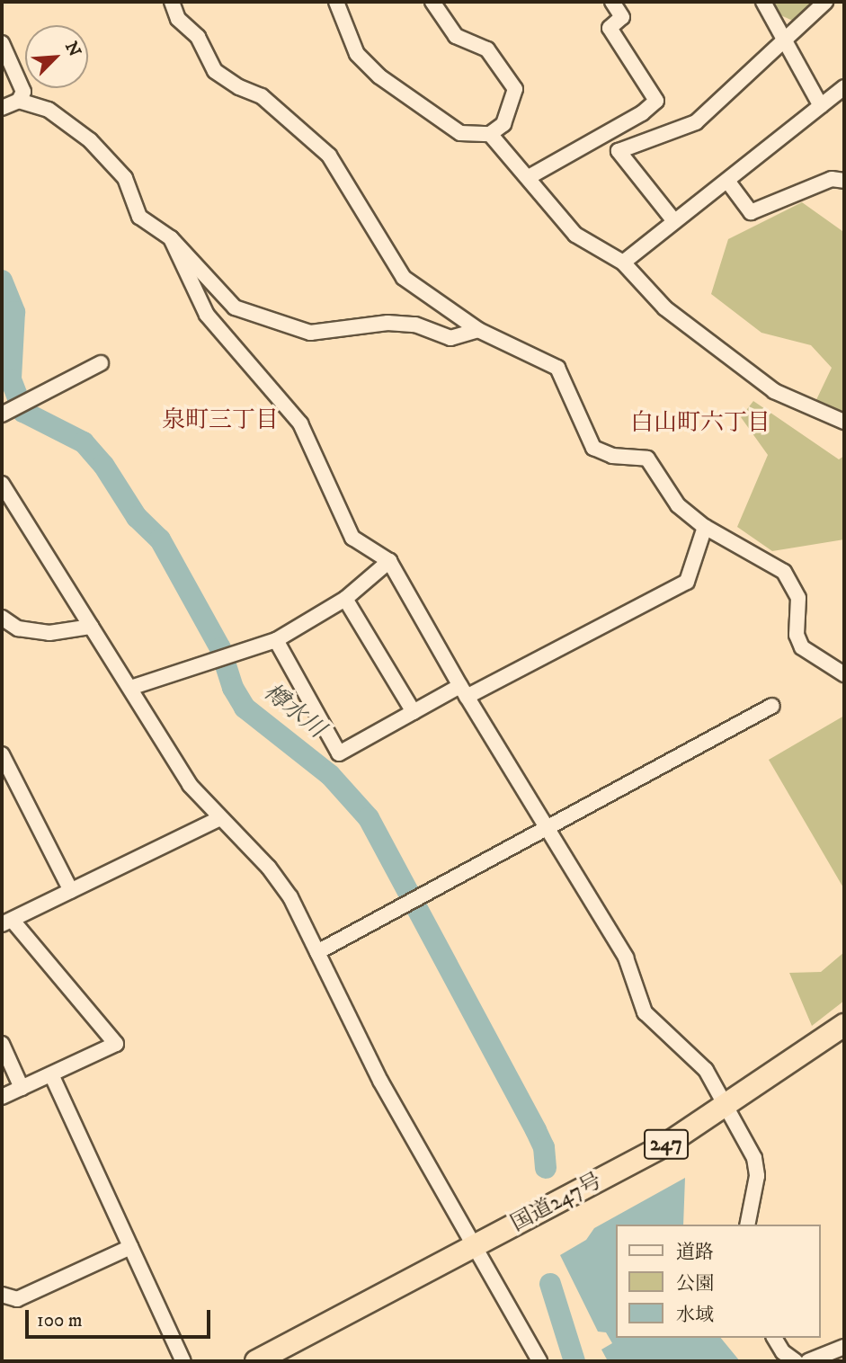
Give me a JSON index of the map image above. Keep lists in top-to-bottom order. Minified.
{"streets":{"highway":["247","国道247号"]},"districts":["泉町三丁目","白山町六丁目"],"water":["樽水川"],"legend":["道路","公園","水域"],"scale_bar":"100 m","north":"top right"}
